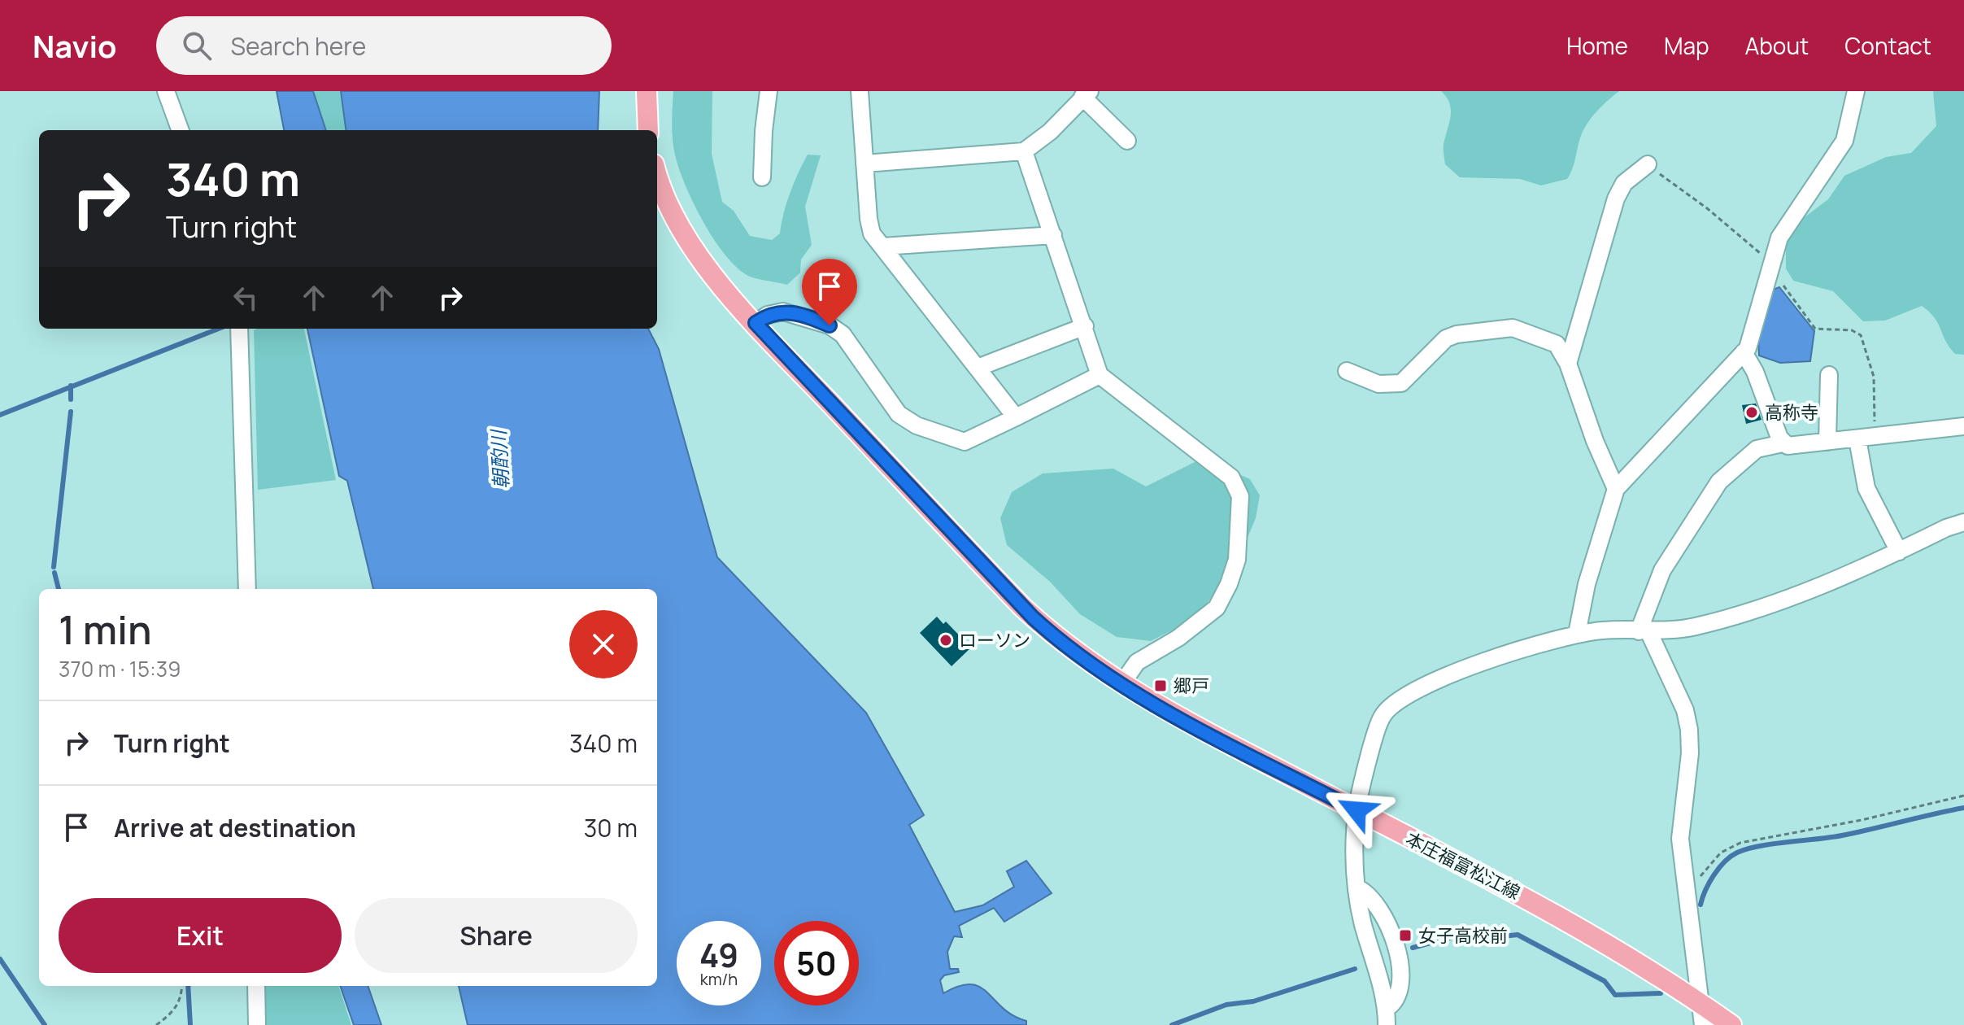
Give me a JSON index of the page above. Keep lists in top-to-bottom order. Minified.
{"streets":{"main road":["本庄福富松江線"]},"water":["朝酌川"],"places":{"other":["高称寺","ローソン"],"transit":["郷戸","女子高校前"]},"page":{"header":"Navio","search":"Search here","nav":["Home","Map","About","Contact"],"turn":["340 m","Turn right"],"heading":["1 min","370 m · 15:39"],"list":[{"name":"Turn right","value":"340 m"},{"name":"Arrive at destination","value":"30 m"}],"buttons":["Exit","Share"],"speed":"49 km/h","limit":"50"}}
